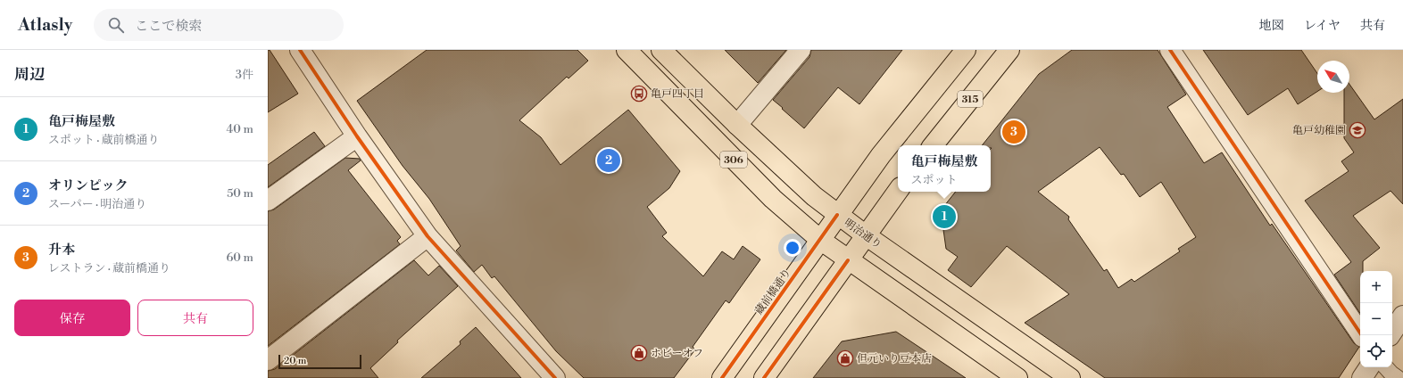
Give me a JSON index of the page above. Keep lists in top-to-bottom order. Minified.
{"streets":{"main road":["315","306","明治通り","蔵前橋通り"]},"crossings":[["306","蔵前橋通り"],["明治通り","蔵前橋通り"]],"places":{"bus stop":["亀戸四丁目"],"school or university":["亀戸幼稚園"],"shop":["ホビーオフ","但元いり豆本店"]},"scale_bar":"20 m","north":"top left","page":{"header":"Atlasly","search":"ここで検索","nav":["地図","レイヤ","共有"],"heading":["周辺","3件"],"list":[{"mark":"1","name":"亀戸梅屋敷","note":"スポット · 蔵前橋通り","value":"40 m"},{"mark":"2","name":"オリンピック","note":"スーパー · 明治通り","value":"50 m"},{"mark":"3","name":"升本","note":"レストラン · 蔵前橋通り","value":"60 m"}],"pins":["3","2","1"],"popup":["亀戸梅屋敷","スポット"],"map_buttons":["+","−"],"buttons":["保存","共有"],"scale":"20 m"}}
